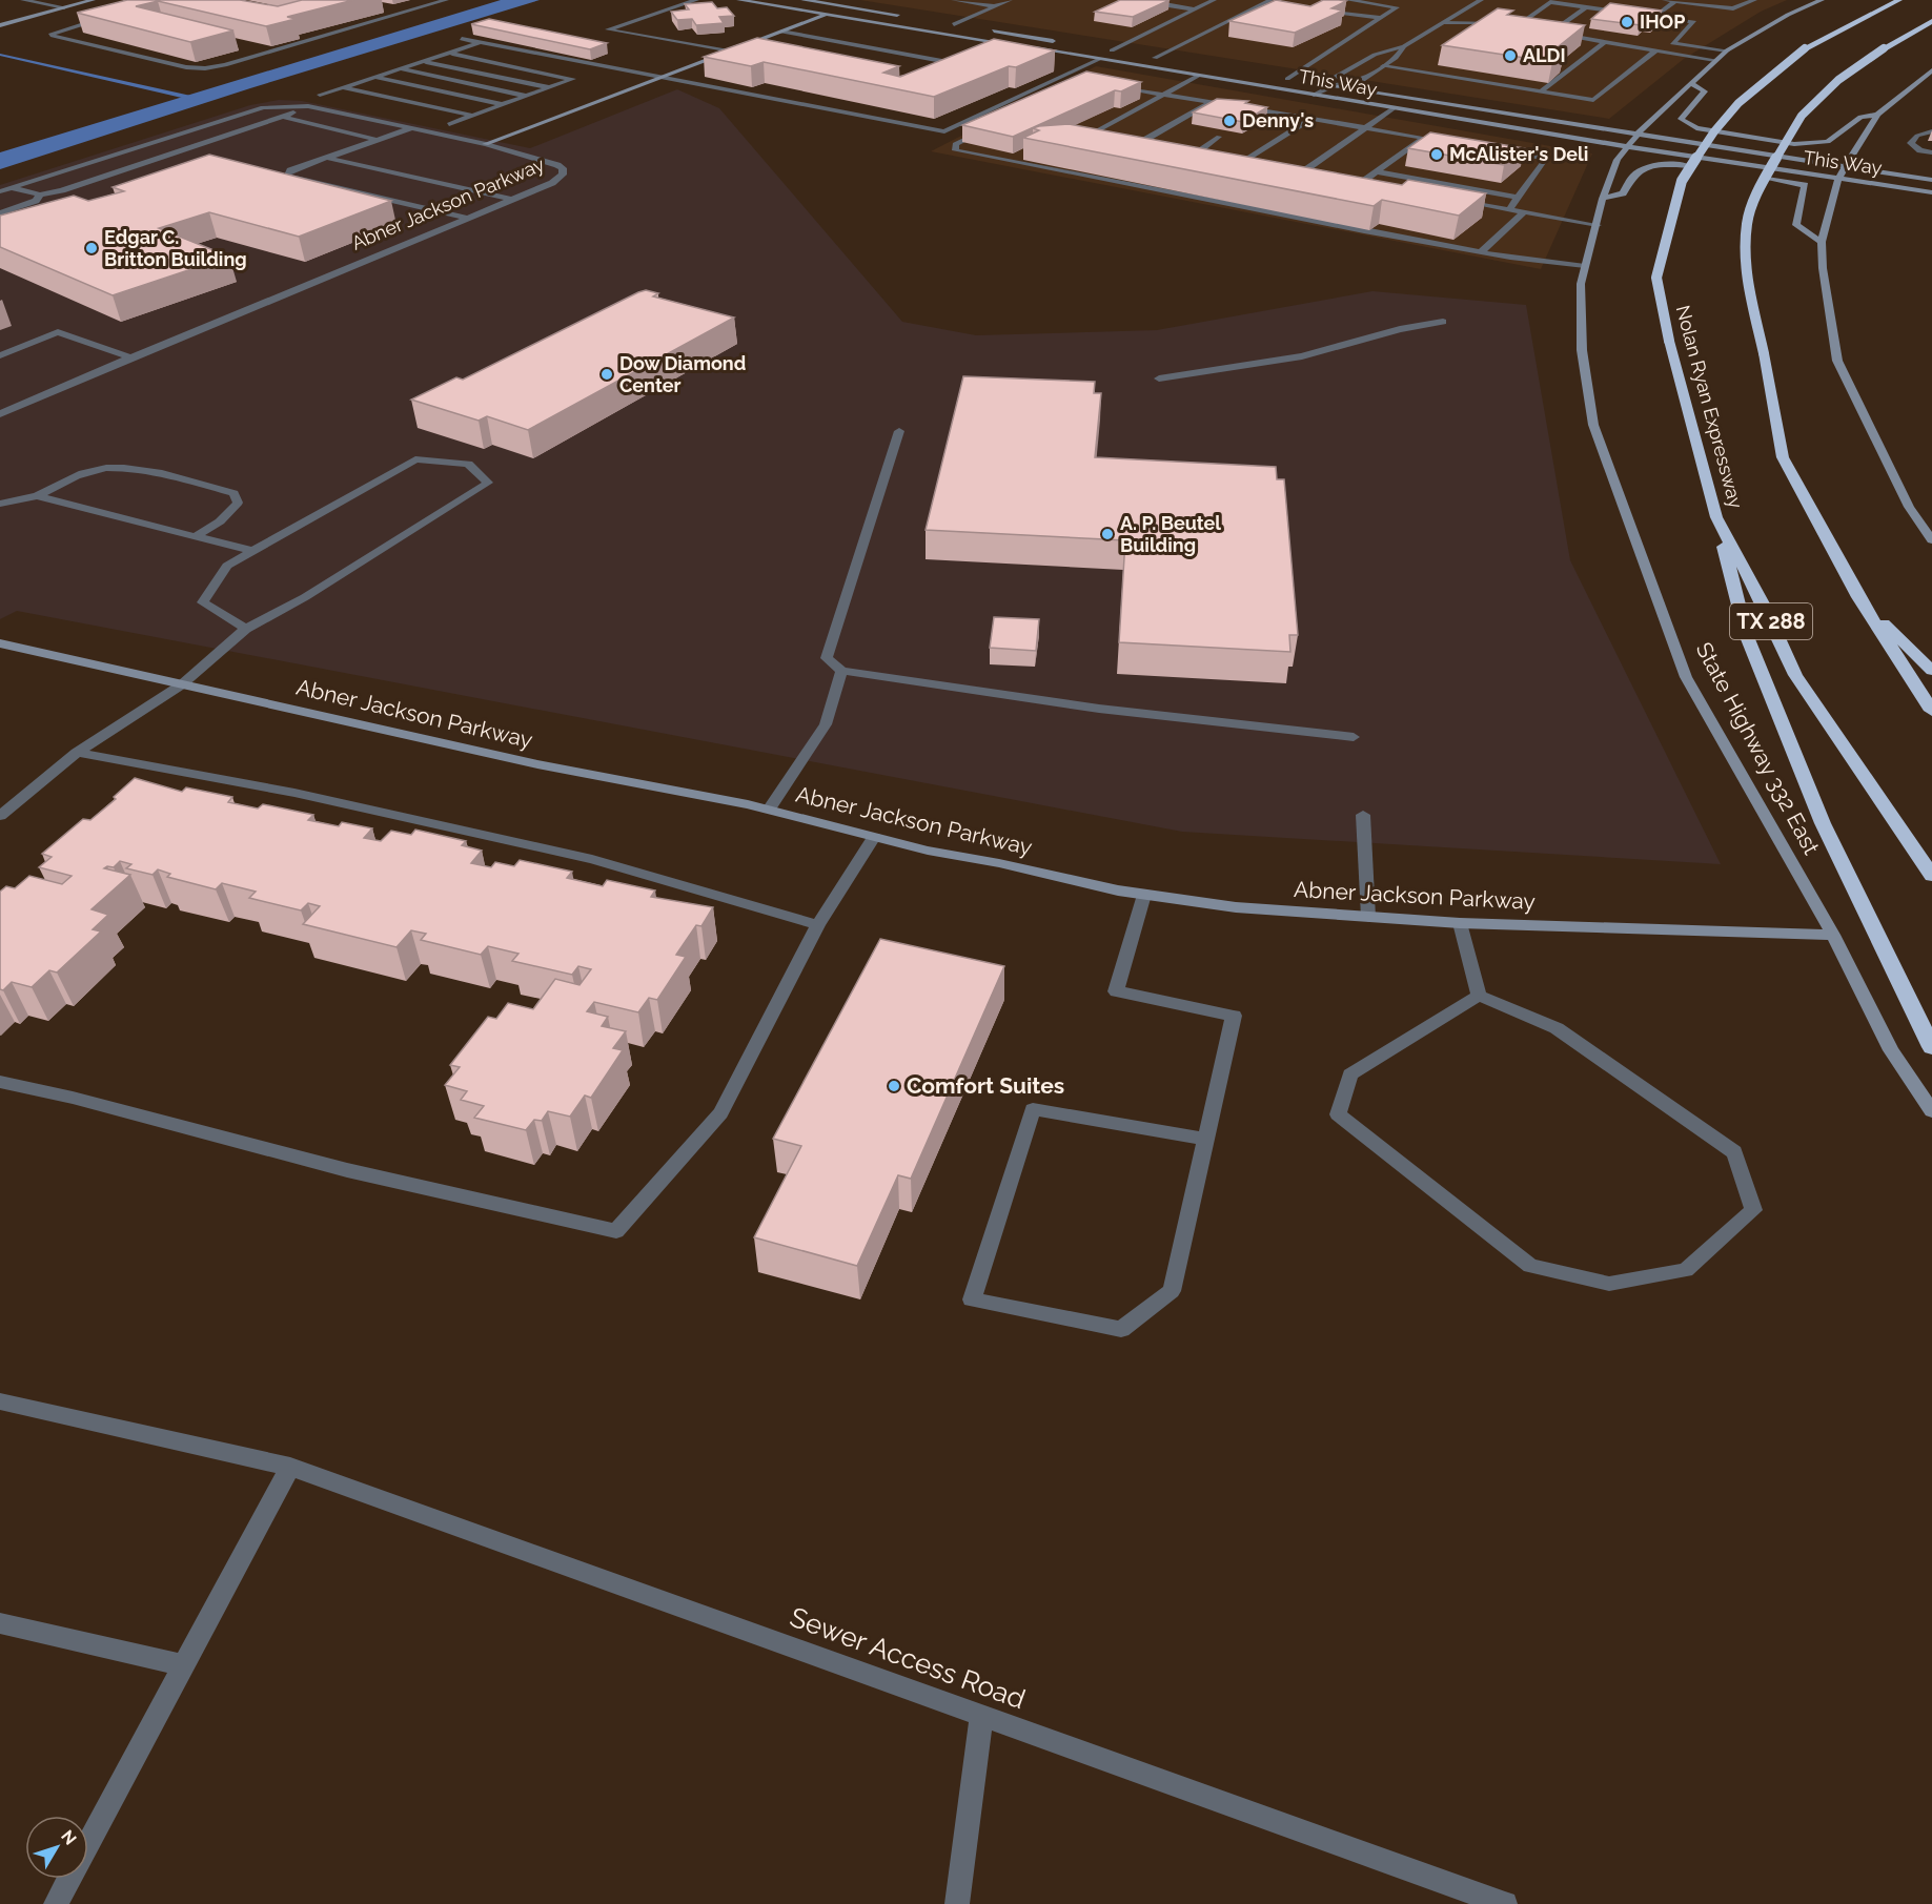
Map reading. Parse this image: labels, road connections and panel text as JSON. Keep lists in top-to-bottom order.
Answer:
{
  "streets": {
    "highway": ["Nolan Ryan Expressway", "TX 288"],
    "main road": ["This Way", "Abner Jackson Parkway", "State Highway 332 East"],
    "street": ["Sewer Access Road"]
  },
  "crossings": [
    ["This Way", "State Highway 332 East"],
    ["Abner Jackson Parkway", "State Highway 332 East"]
  ],
  "places": [
    "IHOP",
    "ALDI",
    "Denny's",
    "McAlister's Deli",
    "Edgar C. Britton Building",
    "Dow Diamond Center",
    "A. P. Beutel Building",
    "Comfort Suites"
  ],
  "north": "top right"
}
